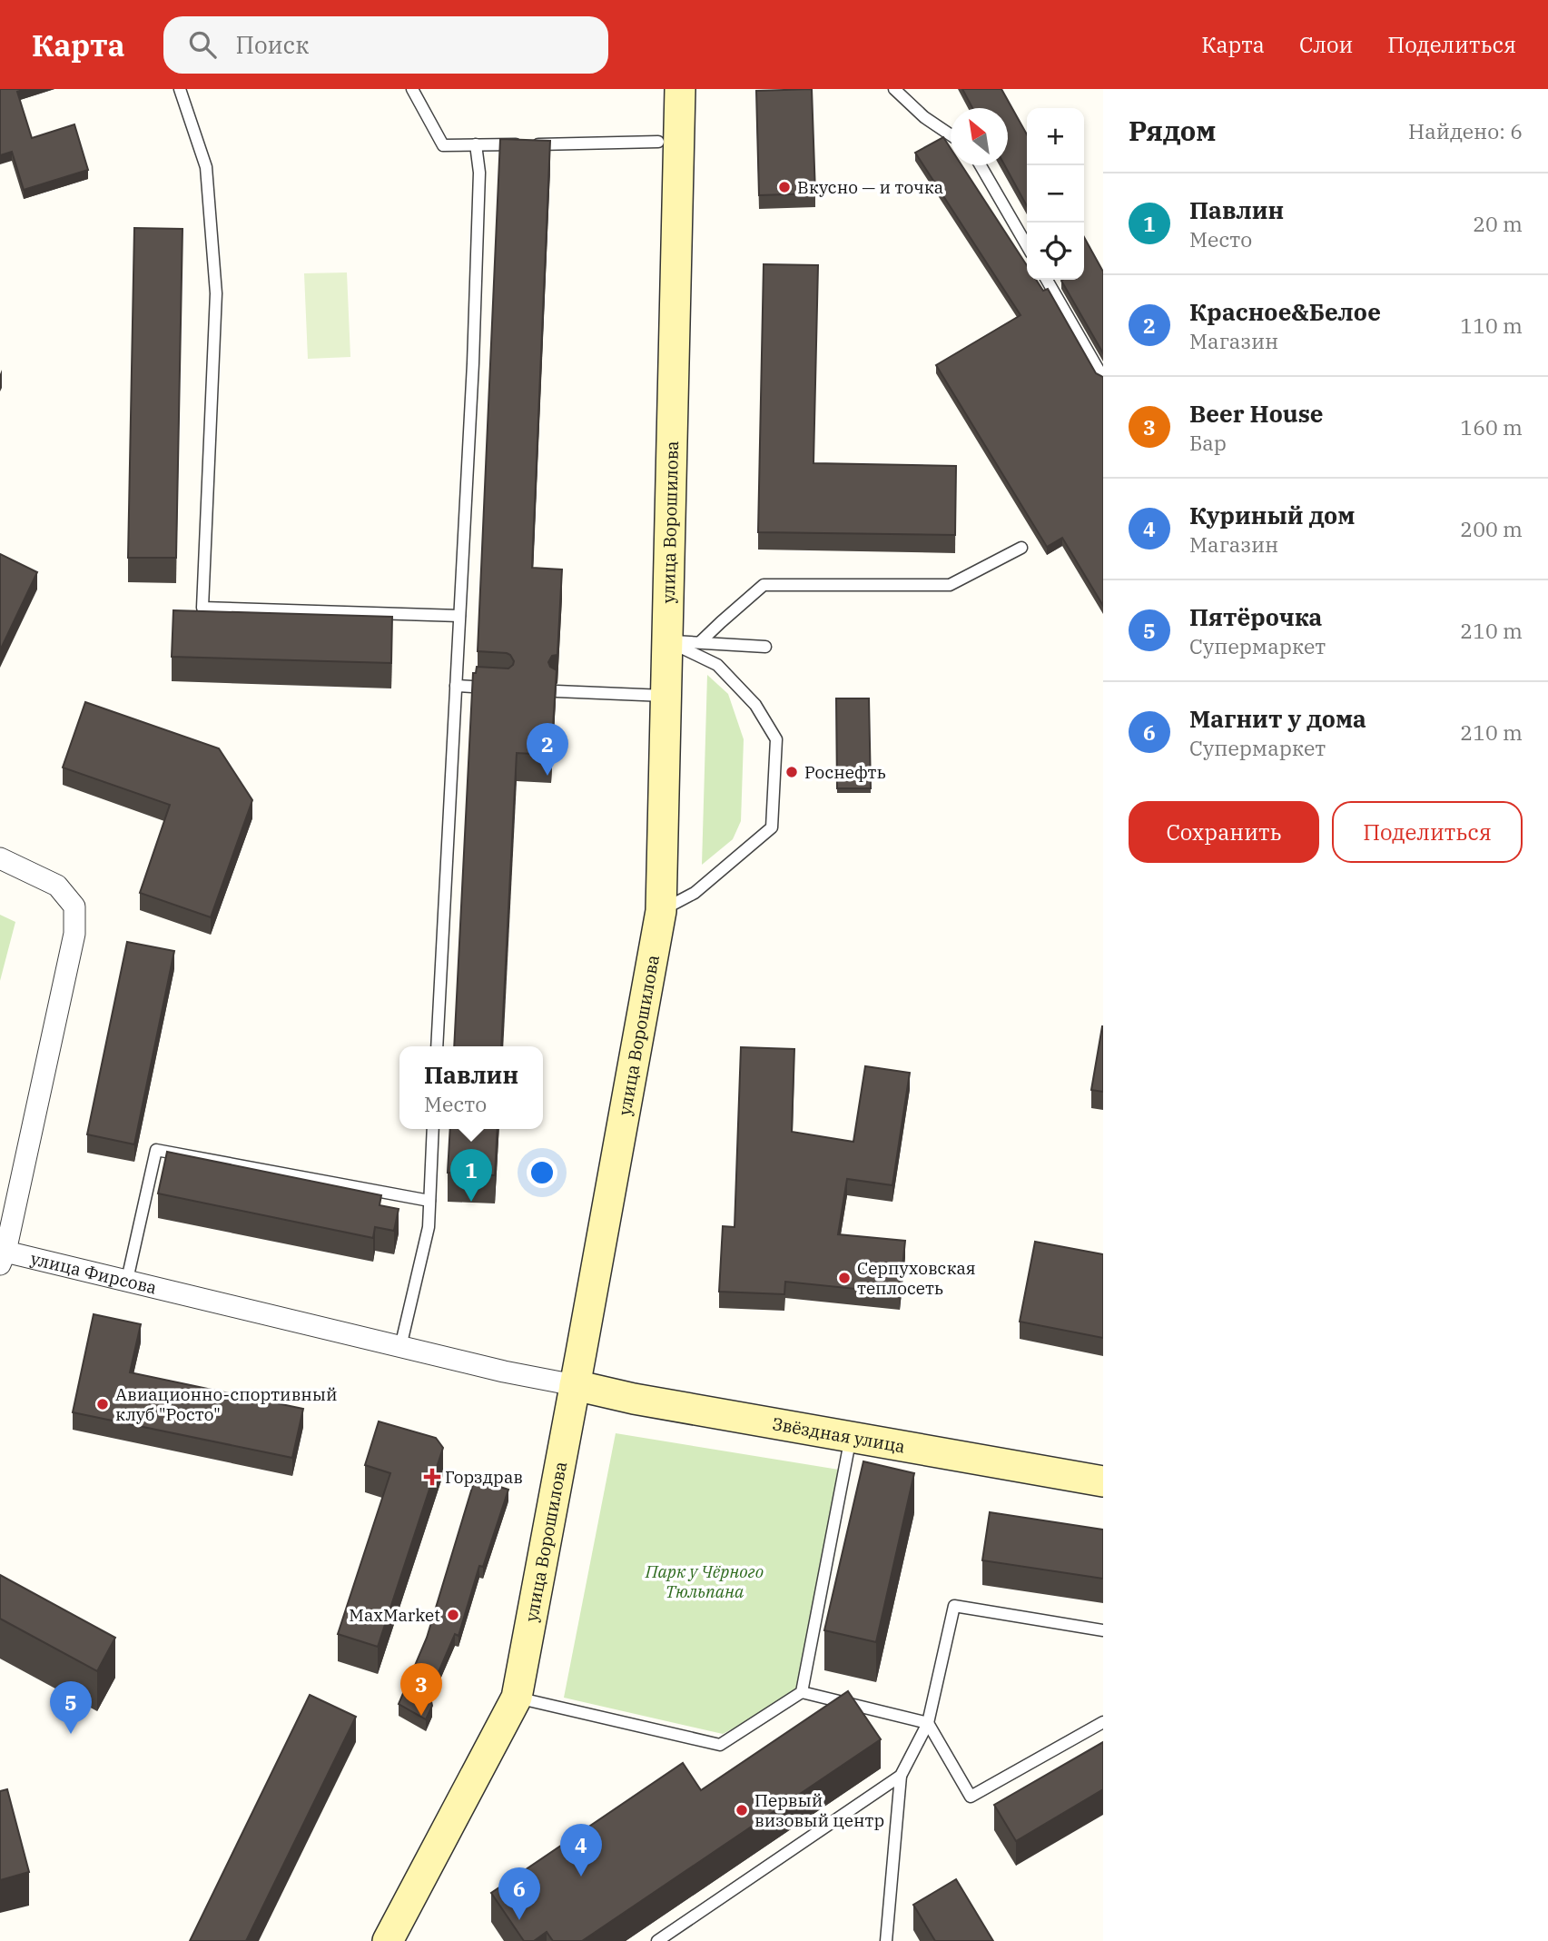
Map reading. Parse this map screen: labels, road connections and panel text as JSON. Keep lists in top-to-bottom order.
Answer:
{
  "streets": {
    "main road": ["улица Ворошилова", "Звёздная улица"],
    "street": ["улица Фирсова"]
  },
  "crossings": [
    ["улица Ворошилова", "улица Фирсова"],
    ["улица Ворошилова", "Звёздная улица"],
    ["улица Фирсова", "Звёздная улица"]
  ],
  "parks": ["Парк у Чёрного Тюльпана"],
  "places": {
    "other": [
      "Вкусно — и точка",
      "Роснефть",
      "Серпуховская теплосеть",
      "Авиационно-спортивный клуб \"Росто\"",
      "MaxMarket",
      "Первый визовый центр"
    ],
    "health": ["Горздрав"]
  },
  "north": "top left",
  "page": {
    "header": "Карта",
    "search": "Поиск",
    "nav": ["Карта", "Слои", "Поделиться"],
    "heading": ["Рядом", "Найдено: 6"],
    "map_buttons": ["+", "−"],
    "list": [
      {
        "mark": "1",
        "name": "Павлин",
        "note": "Место",
        "value": "20 m"
      },
      {
        "mark": "2",
        "name": "Красное&Белое",
        "note": "Магазин",
        "value": "110 m"
      },
      {
        "mark": "3",
        "name": "Beer House",
        "note": "Бар",
        "value": "160 m"
      },
      {
        "mark": "4",
        "name": "Куриный дом",
        "note": "Магазин",
        "value": "200 m"
      },
      {
        "mark": "5",
        "name": "Пятёрочка",
        "note": "Супермаркет",
        "value": "210 m"
      },
      {
        "mark": "6",
        "name": "Магнит у дома",
        "note": "Супермаркет",
        "value": "210 m"
      }
    ],
    "pins": [
      "2",
      "1",
      "3",
      "5",
      "4",
      "6"
    ],
    "buttons": ["Сохранить", "Поделиться"],
    "popup": ["Павлин", "Место"]
  }
}
